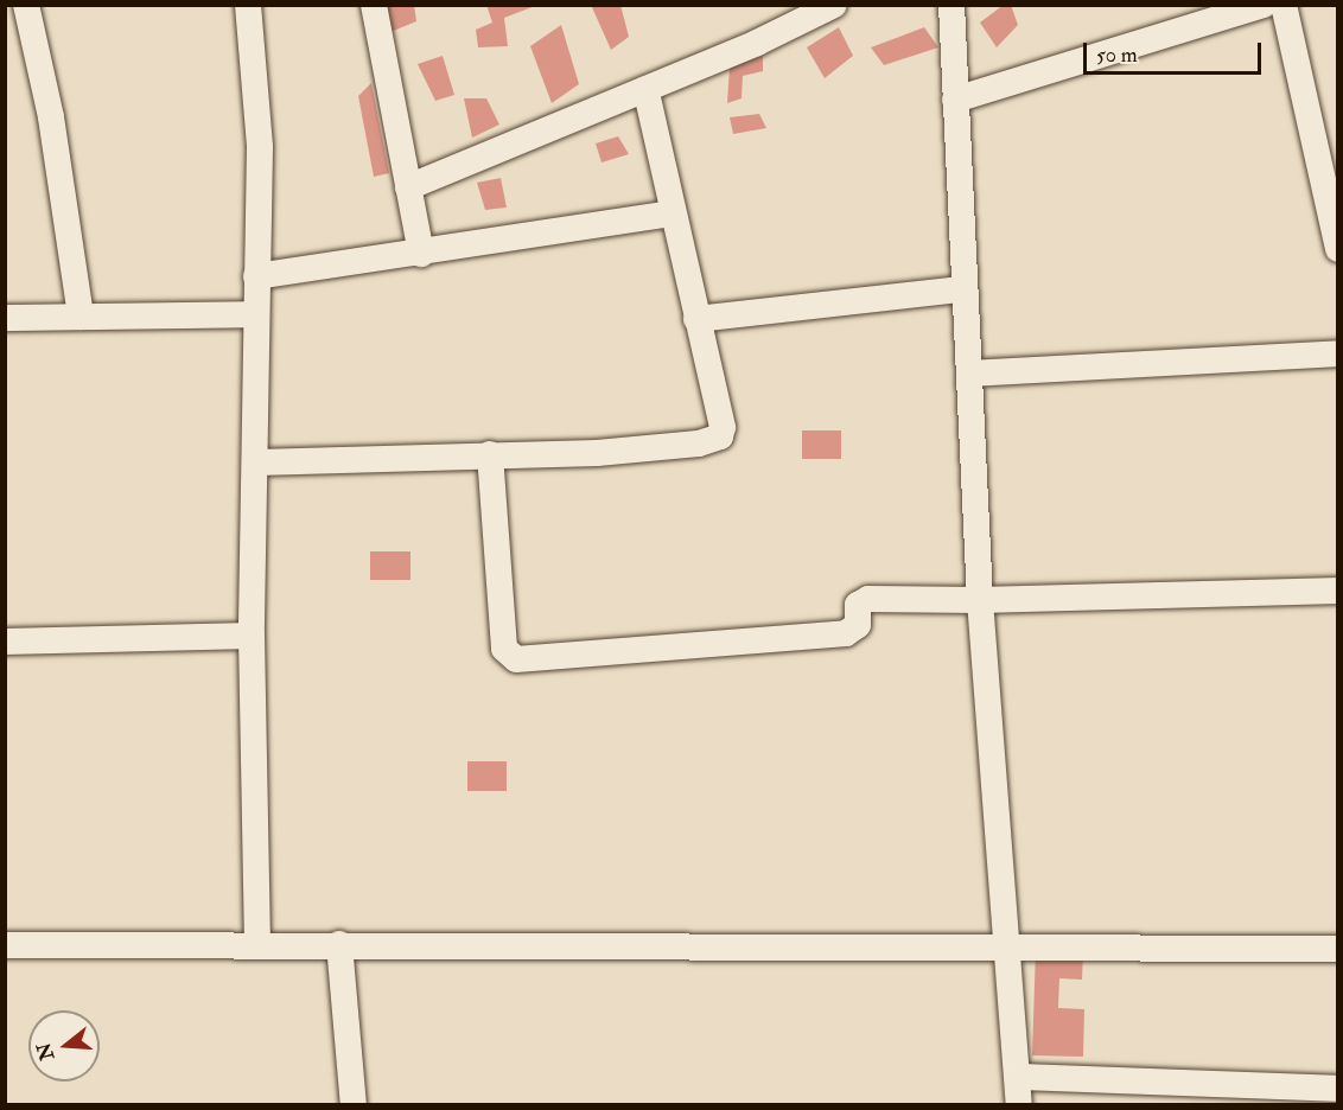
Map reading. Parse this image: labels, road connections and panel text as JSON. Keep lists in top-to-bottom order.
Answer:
{
  "scale_bar": "50 m",
  "north": "left"
}
